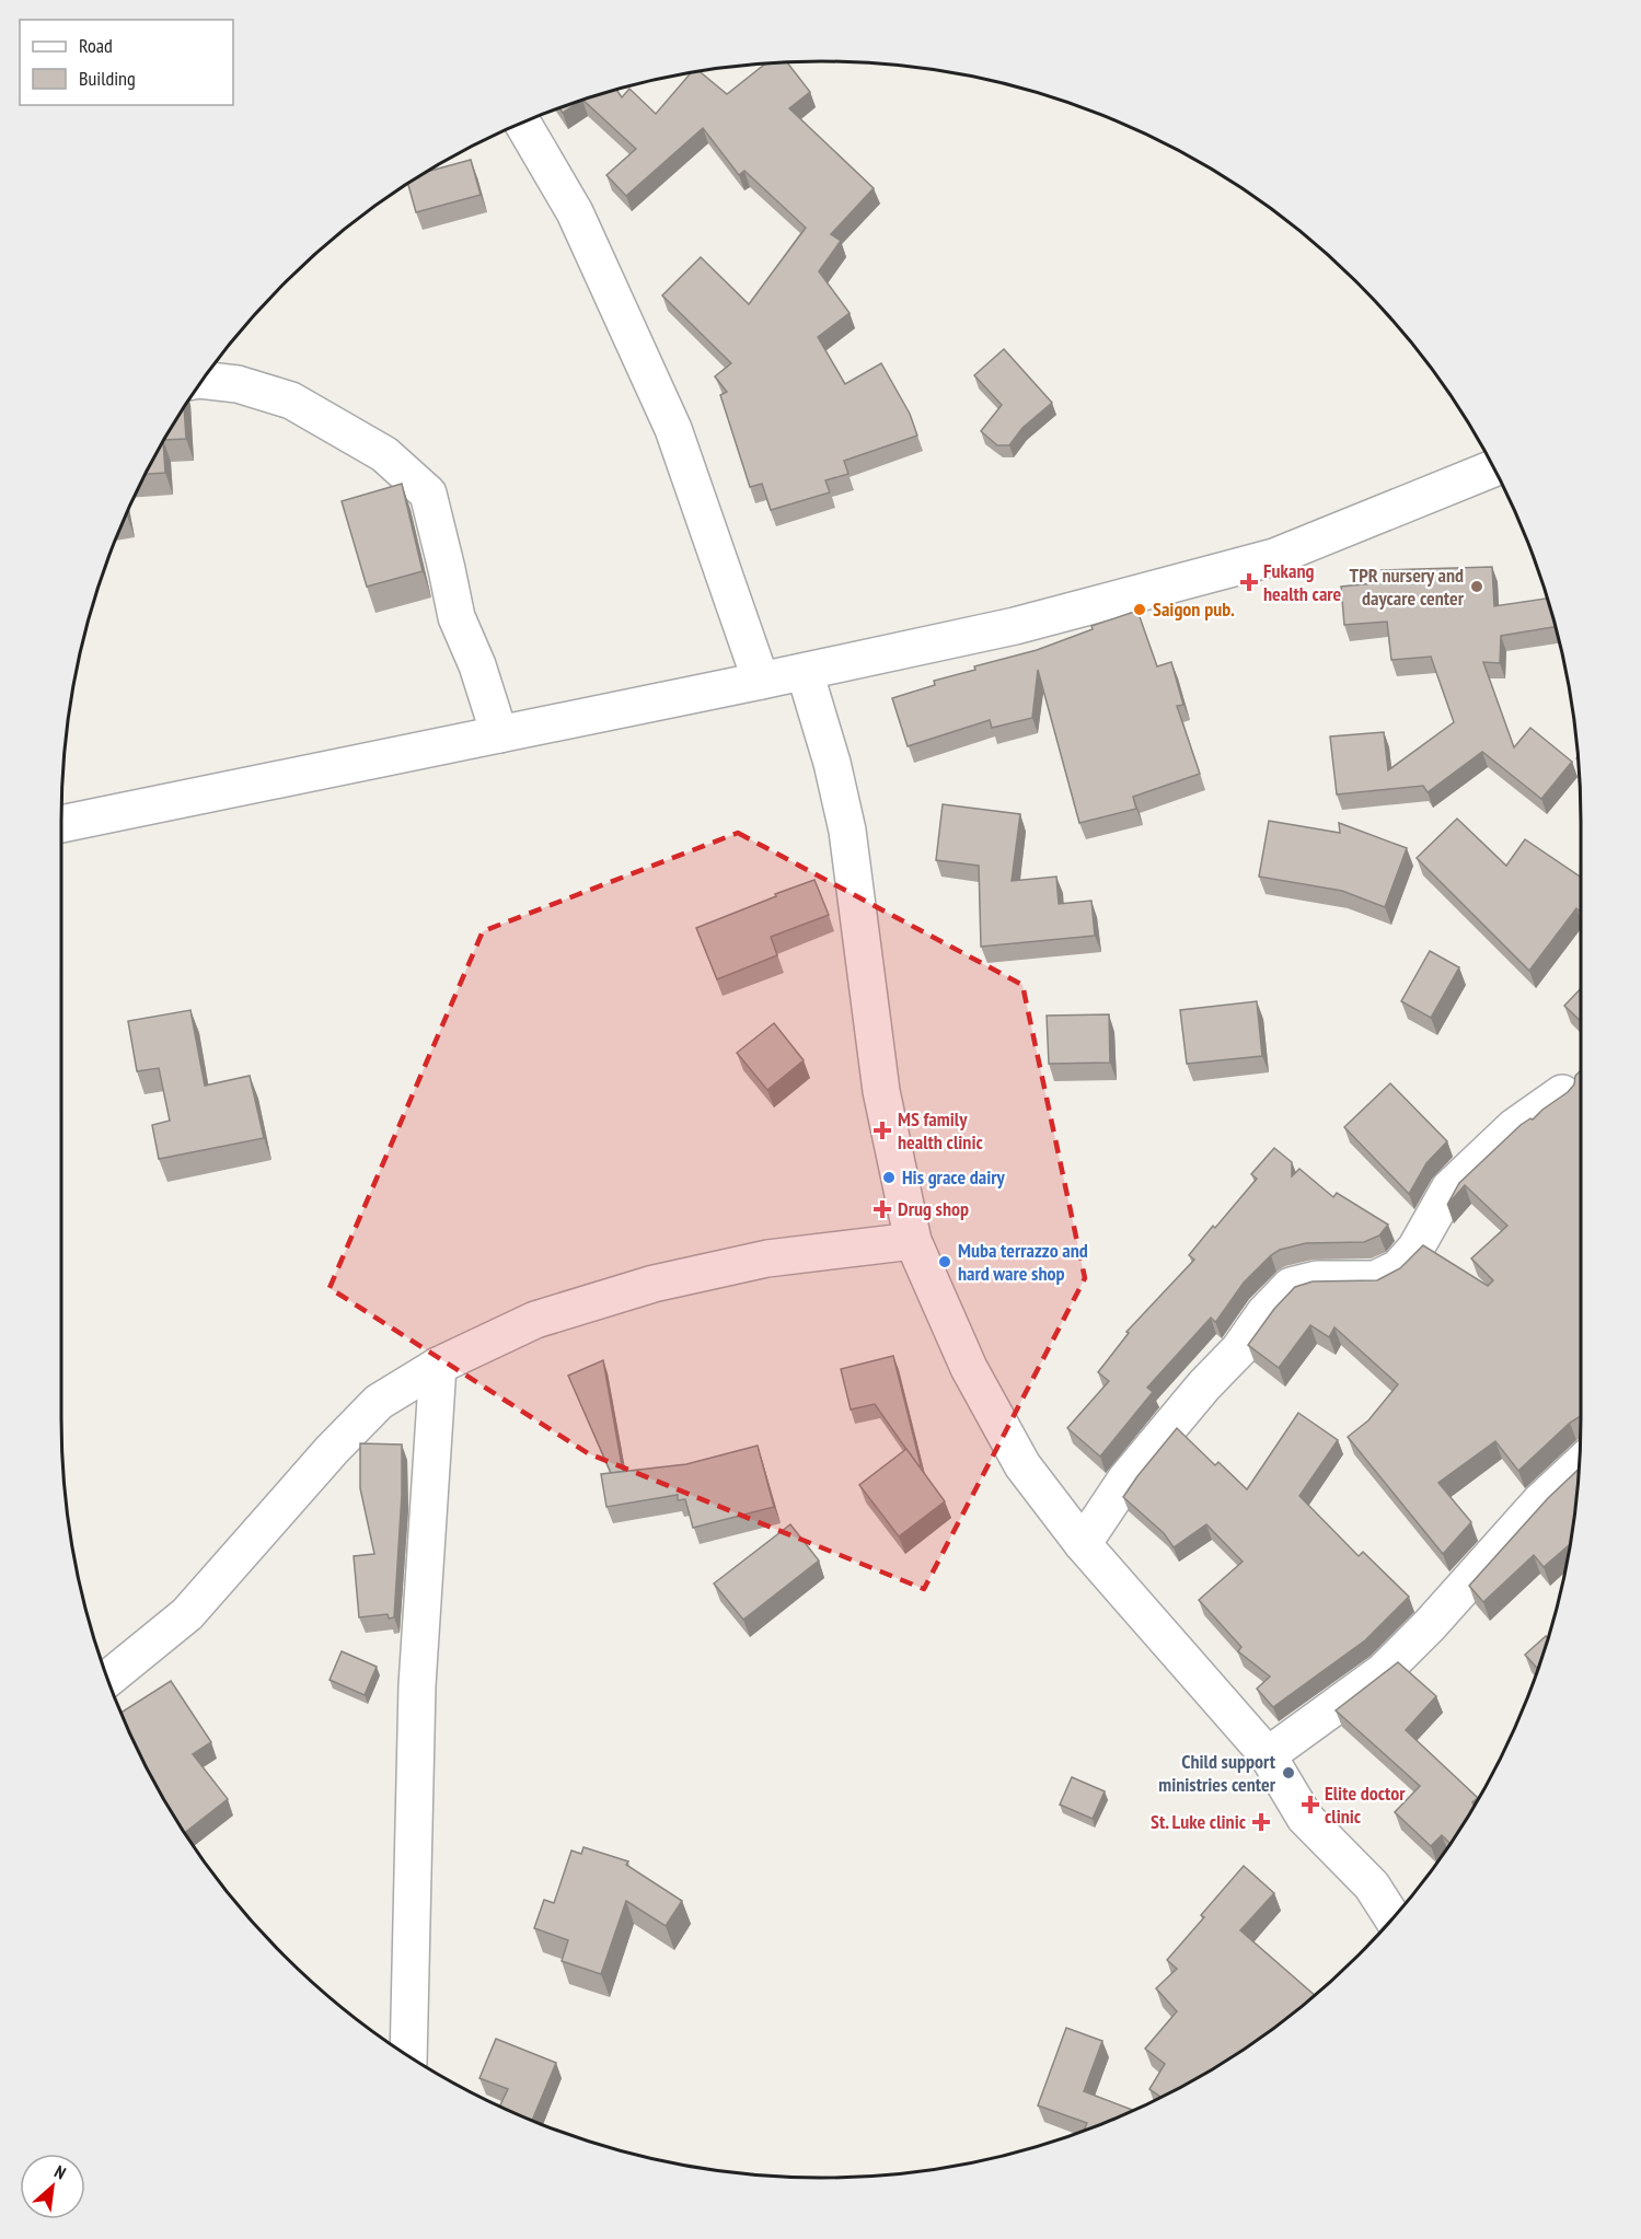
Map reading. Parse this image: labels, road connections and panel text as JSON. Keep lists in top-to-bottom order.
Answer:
{
  "places": {
    "health": [
      "Fukang health care",
      "MS family health clinic",
      "Drug shop",
      "Elite doctor clinic",
      "St. Luke clinic"
    ],
    "other": [
      "TPR nursery and daycare center",
      "Saigon pub.",
      "His grace dairy",
      "Muba terrazzo and hard ware shop",
      "Child support ministries center"
    ]
  },
  "legend": ["Road", "Building"],
  "north": "top right"
}
